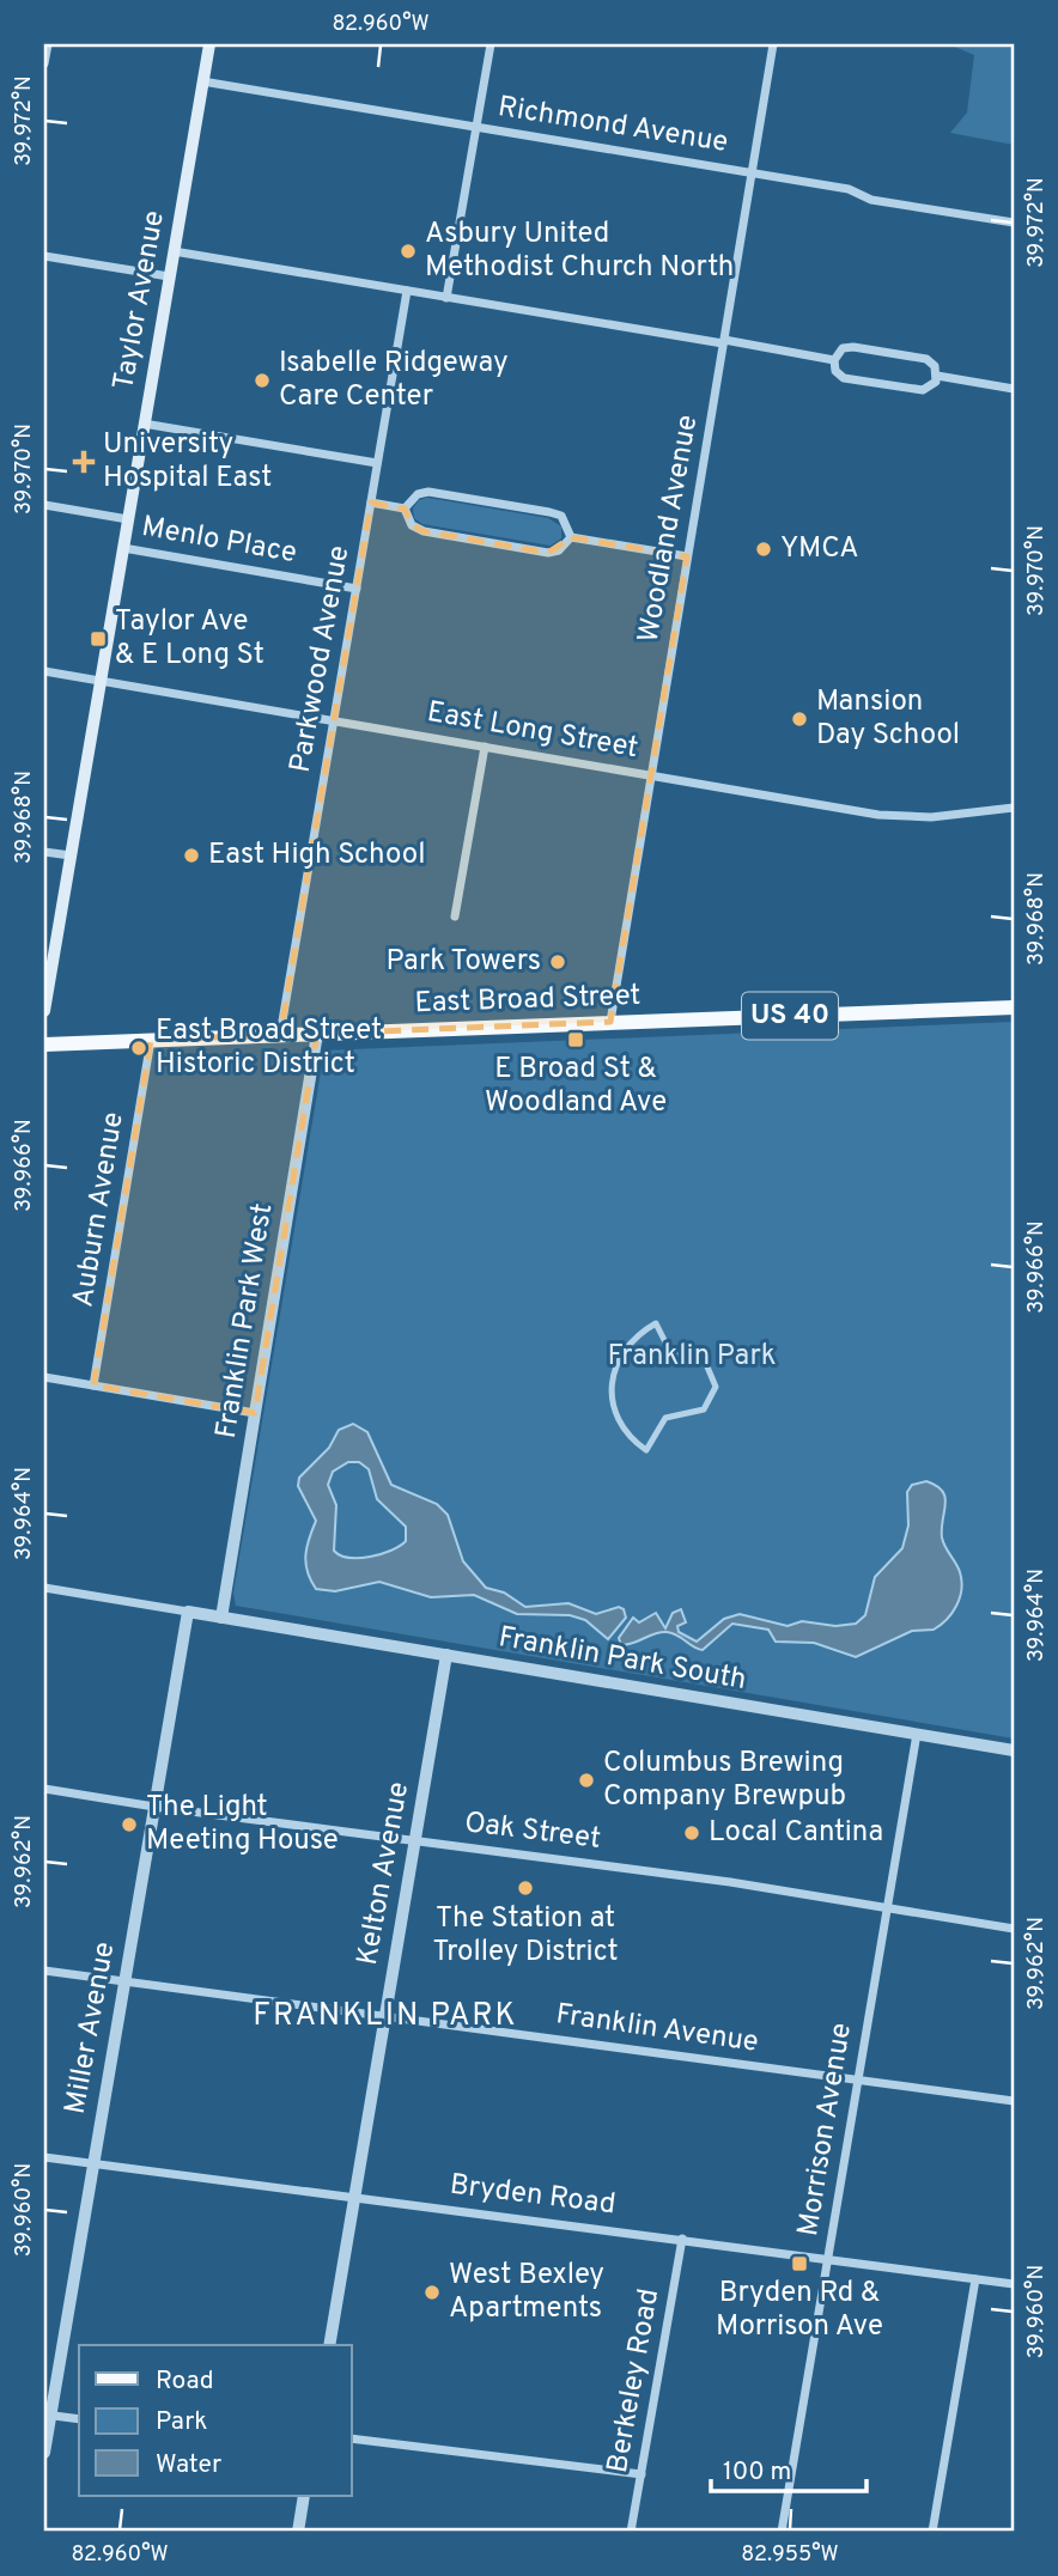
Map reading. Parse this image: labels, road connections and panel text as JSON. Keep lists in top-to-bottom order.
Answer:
{
  "streets": {
    "main road": ["Taylor Avenue", "East Broad Street", "US 40"],
    "street": [
      "Richmond Avenue",
      "Woodland Avenue",
      "Menlo Place",
      "Parkwood Avenue",
      "East Long Street",
      "Auburn Avenue",
      "Franklin Park West",
      "Franklin Park South",
      "Oak Street",
      "Kelton Avenue",
      "Miller Avenue",
      "Franklin Avenue",
      "Morrison Avenue",
      "Bryden Road",
      "Berkeley Road"
    ]
  },
  "crossings": [
    ["Richmond Avenue", "Taylor Avenue"],
    ["Richmond Avenue", "Woodland Avenue"],
    ["Taylor Avenue", "Menlo Place"],
    ["Taylor Avenue", "East Long Street"],
    ["Woodland Avenue", "East Long Street"],
    ["Woodland Avenue", "East Broad Street"],
    ["Menlo Place", "Parkwood Avenue"],
    ["Parkwood Avenue", "East Long Street"],
    ["Parkwood Avenue", "East Broad Street"],
    ["East Broad Street", "Auburn Avenue"],
    ["East Broad Street", "Franklin Park West"],
    ["Franklin Park West", "Franklin Park South"],
    ["Franklin Park South", "Kelton Avenue"],
    ["Franklin Park South", "Miller Avenue"],
    ["Franklin Park South", "Morrison Avenue"],
    ["Oak Street", "Kelton Avenue"],
    ["Oak Street", "Miller Avenue"],
    ["Oak Street", "Morrison Avenue"],
    ["Kelton Avenue", "Franklin Avenue"],
    ["Kelton Avenue", "Bryden Road"],
    ["Miller Avenue", "Franklin Avenue"],
    ["Miller Avenue", "Bryden Road"],
    ["Franklin Avenue", "Morrison Avenue"],
    ["Morrison Avenue", "Bryden Road"],
    ["Bryden Road", "Berkeley Road"]
  ],
  "districts": ["FRANKLIN PARK"],
  "parks": ["Franklin Park"],
  "places": {
    "other": [
      "Asbury United Methodist Church North",
      "Isabelle Ridgeway Care Center",
      "YMCA",
      "Mansion Day School",
      "East High School",
      "Park Towers",
      "East Broad Street Historic District",
      "Columbus Brewing Company Brewpub",
      "The Light Meeting House",
      "Local Cantina",
      "The Station at Trolley District",
      "West Bexley Apartments"
    ],
    "health": ["University Hospital East"],
    "transit": ["Taylor Ave & E Long St", "E Broad St & Woodland Ave", "Bryden Rd & Morrison Ave"]
  },
  "legend": ["Road", "Park", "Water"],
  "scale_bar": "100 m",
  "coordinates": [
    "82.960°W",
    "39.972°N",
    "39.970°N",
    "39.968°N",
    "39.966°N",
    "39.964°N",
    "39.962°N",
    "39.960°N",
    "82.955°W"
  ]
}
